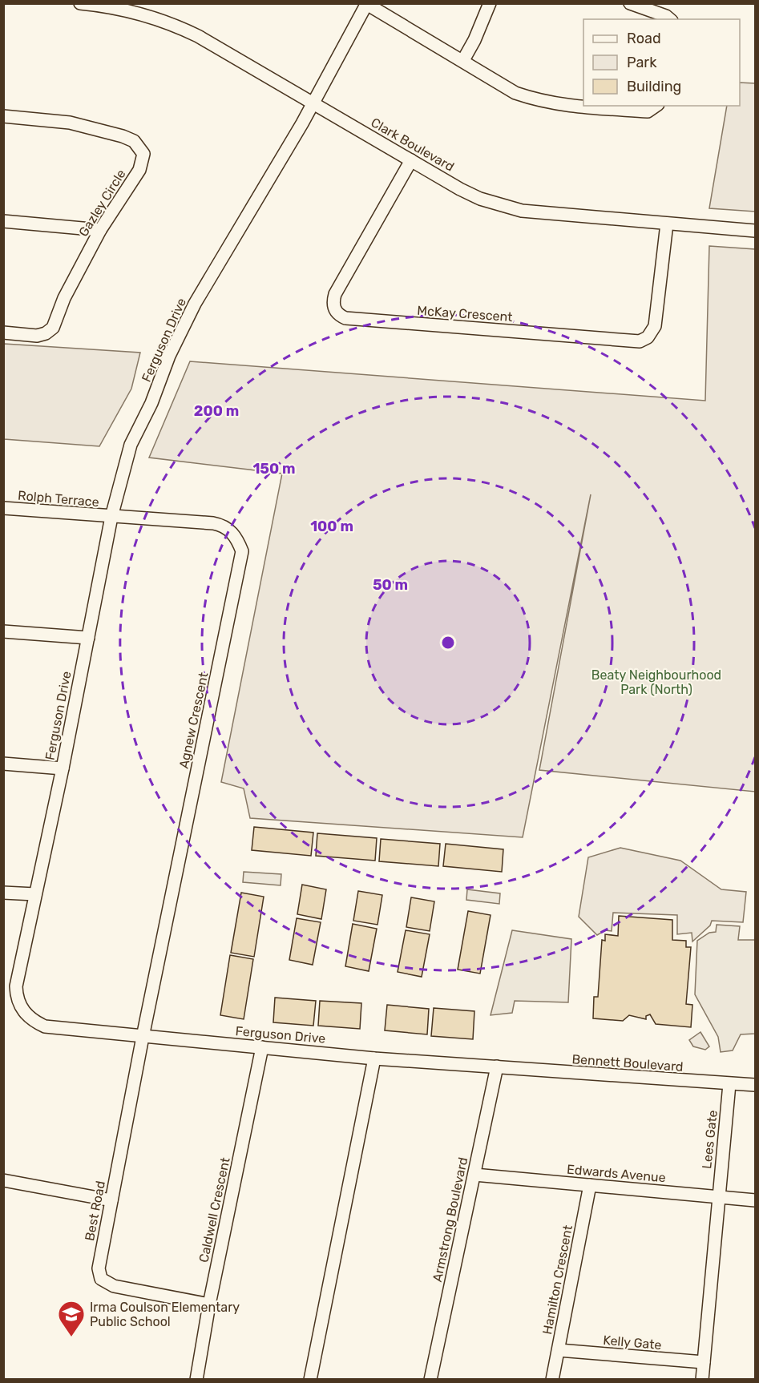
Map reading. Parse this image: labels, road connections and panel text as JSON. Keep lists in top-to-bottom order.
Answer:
{
  "streets": {
    "street": [
      "Clark Boulevard",
      "Gazley Circle",
      "McKay Crescent",
      "Ferguson Drive",
      "Rolph Terrace",
      "Agnew Crescent",
      "Bennett Boulevard",
      "Lees Gate",
      "Edwards Avenue",
      "Caldwell Crescent",
      "Best Road",
      "Armstrong Boulevard",
      "Hamilton Crescent",
      "Kelly Gate"
    ]
  },
  "crossings": [
    ["Clark Boulevard", "McKay Crescent"],
    ["Clark Boulevard", "Ferguson Drive"],
    ["Ferguson Drive", "Rolph Terrace"],
    ["Ferguson Drive", "Agnew Crescent"],
    ["Ferguson Drive", "Bennett Boulevard"],
    ["Ferguson Drive", "Caldwell Crescent"],
    ["Ferguson Drive", "Best Road"],
    ["Ferguson Drive", "Armstrong Boulevard"],
    ["Rolph Terrace", "Agnew Crescent"],
    ["Agnew Crescent", "Best Road"],
    ["Bennett Boulevard", "Lees Gate"],
    ["Bennett Boulevard", "Armstrong Boulevard"],
    ["Lees Gate", "Edwards Avenue"],
    ["Edwards Avenue", "Armstrong Boulevard"],
    ["Edwards Avenue", "Hamilton Crescent"],
    ["Caldwell Crescent", "Best Road"],
    ["Hamilton Crescent", "Kelly Gate"]
  ],
  "parks": ["Beaty Neighbourhood Park (North)"],
  "places": {
    "school or university": ["Irma Coulson Elementary Public School"]
  },
  "legend": ["Road", "Park", "Building"],
  "rings": [
    "200 m",
    "150 m",
    "100 m",
    "50 m"
  ]
}
